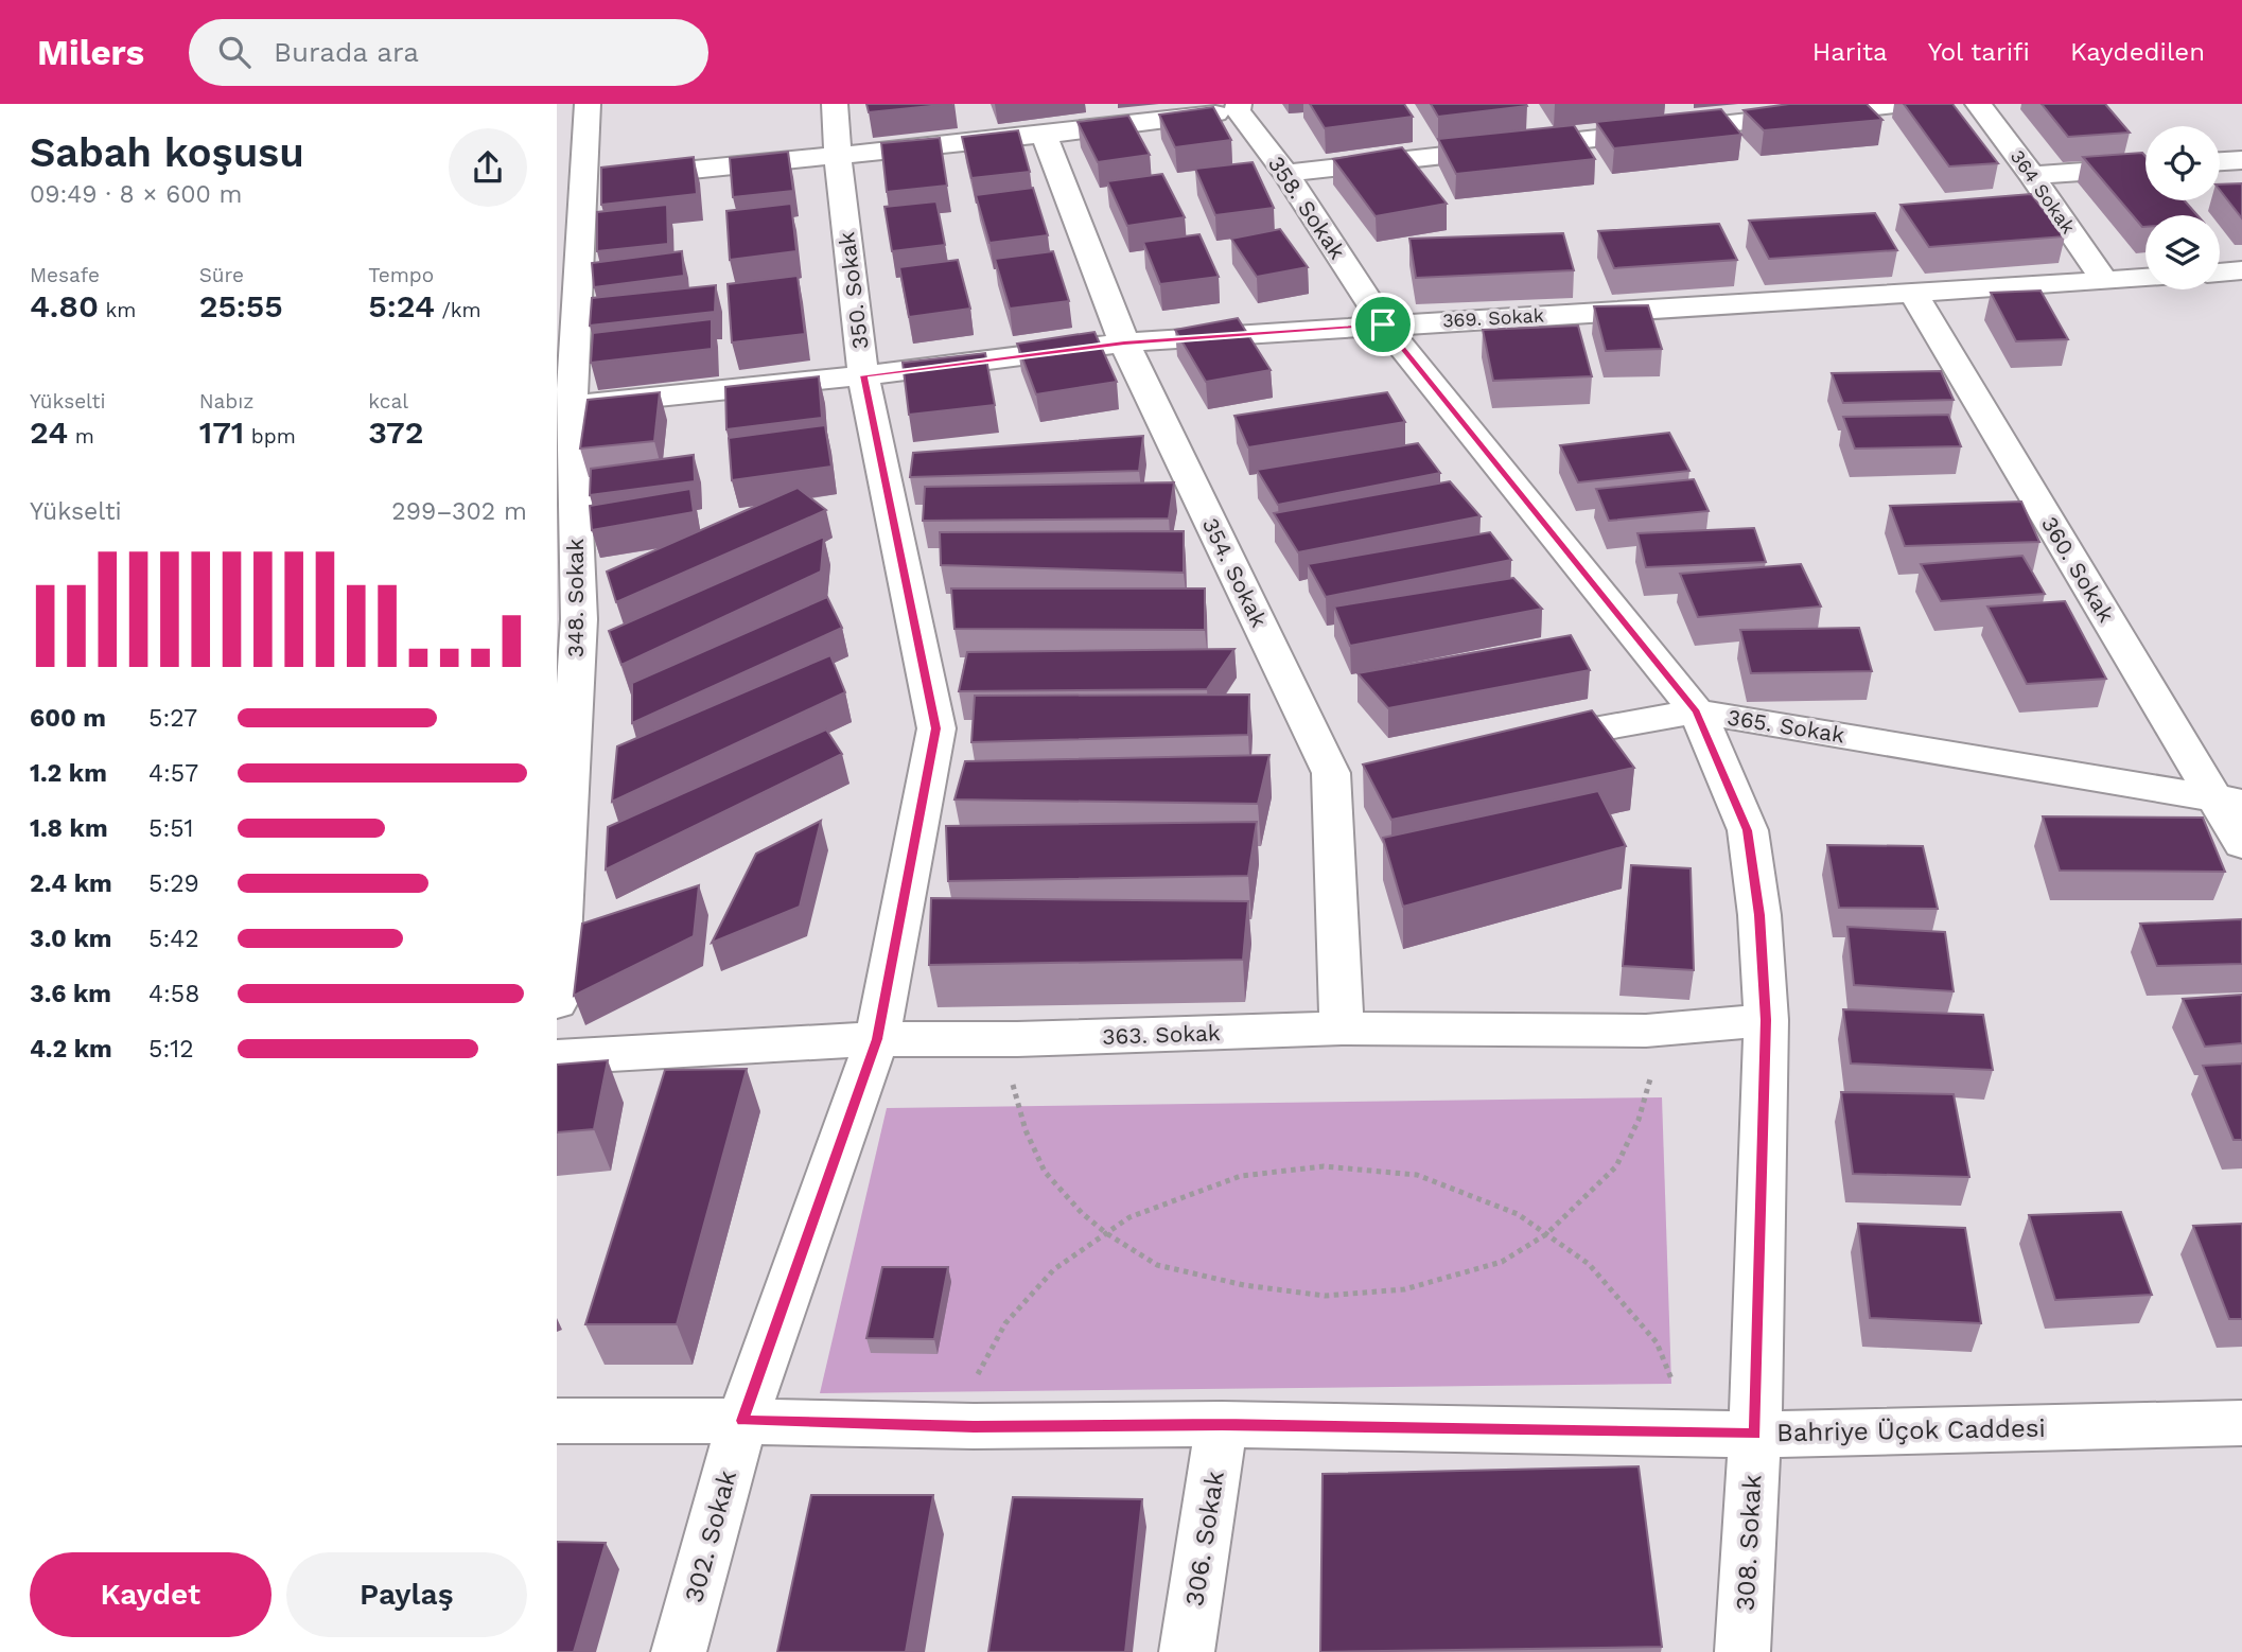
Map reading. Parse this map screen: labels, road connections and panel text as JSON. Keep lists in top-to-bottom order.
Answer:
{
  "streets": {
    "street": [
      "364 Sokak",
      "358. Sokak",
      "350. Sokak",
      "369. Sokak",
      "360. Sokak",
      "354. Sokak",
      "348. Sokak",
      "365. Sokak",
      "363. Sokak",
      "Bahriye Üçok Caddesi",
      "302. Sokak",
      "306. Sokak",
      "308. Sokak"
    ]
  },
  "crossings": [
    ["364 Sokak", "369. Sokak"],
    ["358. Sokak", "369. Sokak"],
    ["358. Sokak", "365. Sokak"],
    ["358. Sokak", "363. Sokak"],
    ["358. Sokak", "Bahriye Üçok Caddesi"],
    ["358. Sokak", "308. Sokak"],
    ["350. Sokak", "369. Sokak"],
    ["350. Sokak", "363. Sokak"],
    ["350. Sokak", "Bahriye Üçok Caddesi"],
    ["350. Sokak", "302. Sokak"],
    ["369. Sokak", "360. Sokak"],
    ["369. Sokak", "354. Sokak"],
    ["369. Sokak", "348. Sokak"],
    ["360. Sokak", "365. Sokak"],
    ["354. Sokak", "363. Sokak"],
    ["Bahriye Üçok Caddesi", "302. Sokak"],
    ["Bahriye Üçok Caddesi", "306. Sokak"],
    ["Bahriye Üçok Caddesi", "308. Sokak"]
  ],
  "page": {
    "header": "Milers",
    "search": "Burada ara",
    "nav": ["Harita", "Yol tarifi", "Kaydedilen"],
    "heading": ["Sabah koşusu", "09:49 · 8 × 600 m"],
    "stats": [
      ["Mesafe", "4.80 km"],
      ["Süre", "25:55"],
      ["Tempo", "5:24 /km"],
      ["Yükselti", "24 m"],
      ["Nabız", "171 bpm"],
      ["kcal", "372"]
    ],
    "chart": ["Yükselti", "299–302 m"],
    "list": [
      {
        "name": "600 m",
        "note": "5:27"
      },
      {
        "name": "1.2 km",
        "note": "4:57"
      },
      {
        "name": "1.8 km",
        "note": "5:51"
      },
      {
        "name": "2.4 km",
        "note": "5:29"
      },
      {
        "name": "3.0 km",
        "note": "5:42"
      },
      {
        "name": "3.6 km",
        "note": "4:58"
      },
      {
        "name": "4.2 km",
        "note": "5:12"
      }
    ],
    "buttons": ["Kaydet", "Paylaş"]
  }
}
